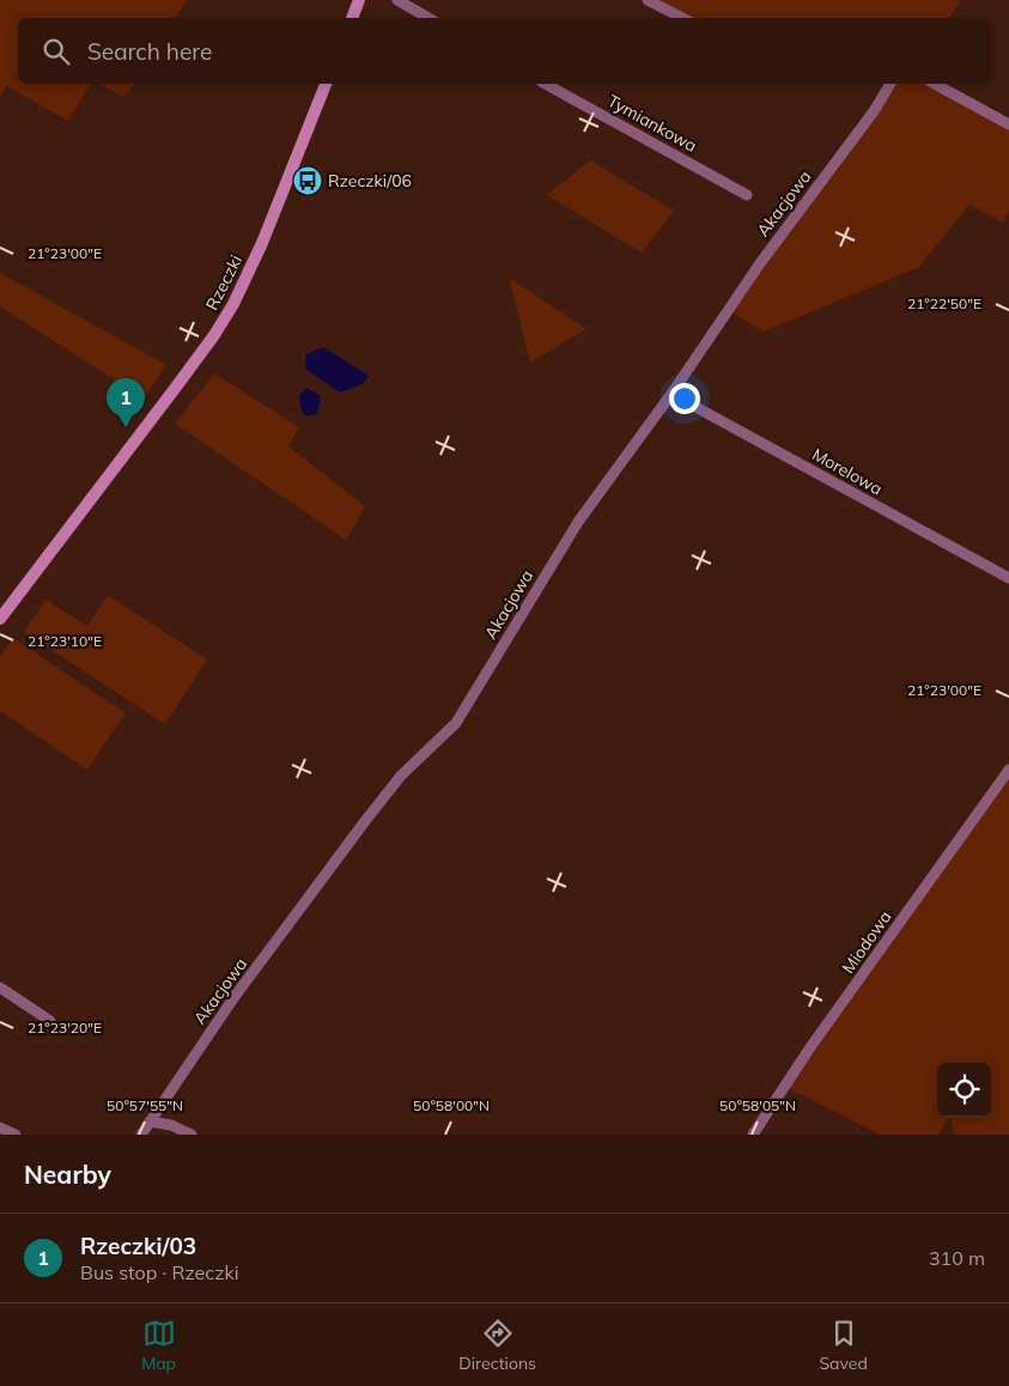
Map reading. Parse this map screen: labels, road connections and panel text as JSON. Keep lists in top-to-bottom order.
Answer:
{
  "streets": {
    "main road": ["Rzeczki"],
    "street": [
      "Tymiankowa",
      "Akacjowa",
      "Morelowa",
      "Miodowa"
    ]
  },
  "crossings": [
    ["Akacjowa", "Morelowa"]
  ],
  "places": {
    "bus stop": ["Rzeczki/06"]
  },
  "page": {
    "search": "Search here",
    "pins": "1",
    "heading": "Nearby",
    "list": [
      {
        "mark": "1",
        "name": "Rzeczki/03",
        "note": "Bus stop · Rzeczki",
        "value": "310 m"
      }
    ],
    "nav": ["Map", "Directions", "Saved"]
  },
  "coordinates": [
    "21°23'00\"E",
    "21°22'50\"E",
    "21°23'10\"E",
    "21°23'20\"E",
    "50°57'55\"N",
    "50°58'00\"N",
    "50°58'05\"N"
  ]
}
